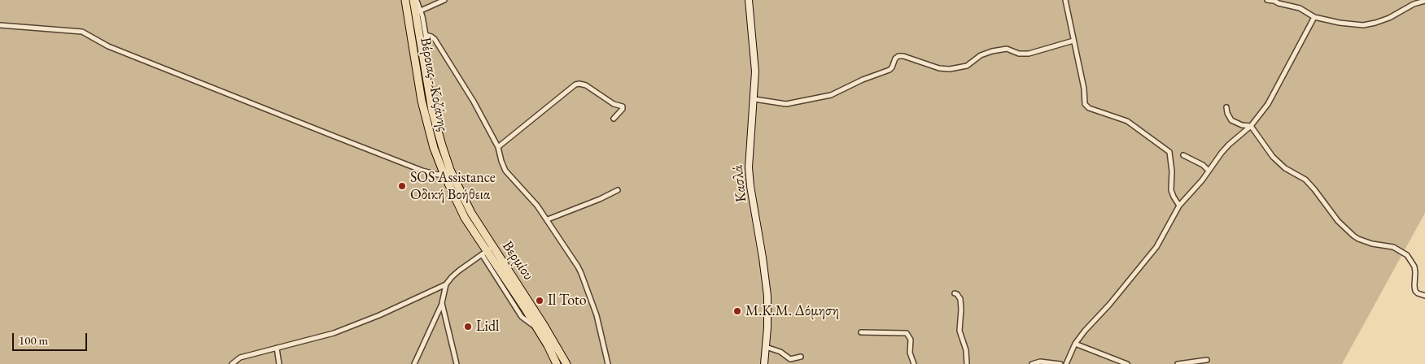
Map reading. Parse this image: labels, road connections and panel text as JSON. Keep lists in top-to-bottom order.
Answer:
{
  "streets": {
    "main road": ["Βέροιας - Κοζάνης", "Βερμίου"],
    "street": ["Κασλά"]
  },
  "crossings": [
    ["Βέροιας - Κοζάνης", "Βερμίου"]
  ],
  "places": [
    "SOS Assistance Οδική Βοήθεια",
    "Il Toto",
    "Μ.Κ.Μ. Δόμηση",
    "Lidl"
  ],
  "scale_bar": "100 m"
}
